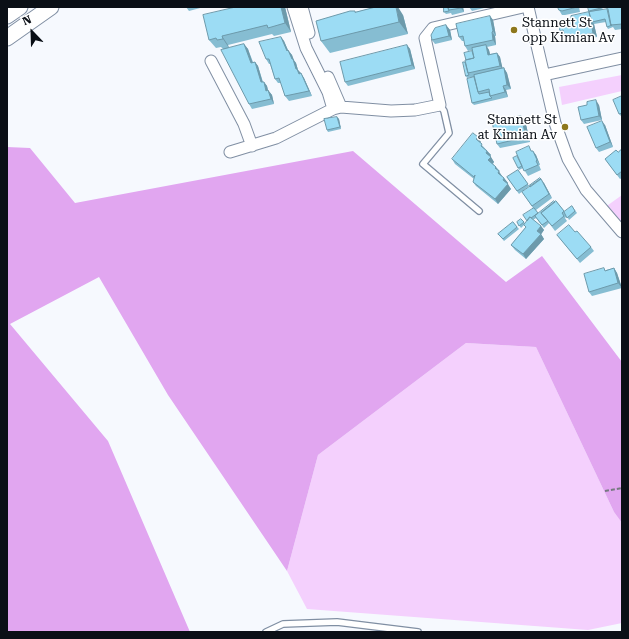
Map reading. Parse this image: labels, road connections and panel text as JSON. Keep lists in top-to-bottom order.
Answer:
{
  "places": ["Stannett St opp Kimian Av", "Stannett St at Kimian Av"],
  "north": "top left"
}
